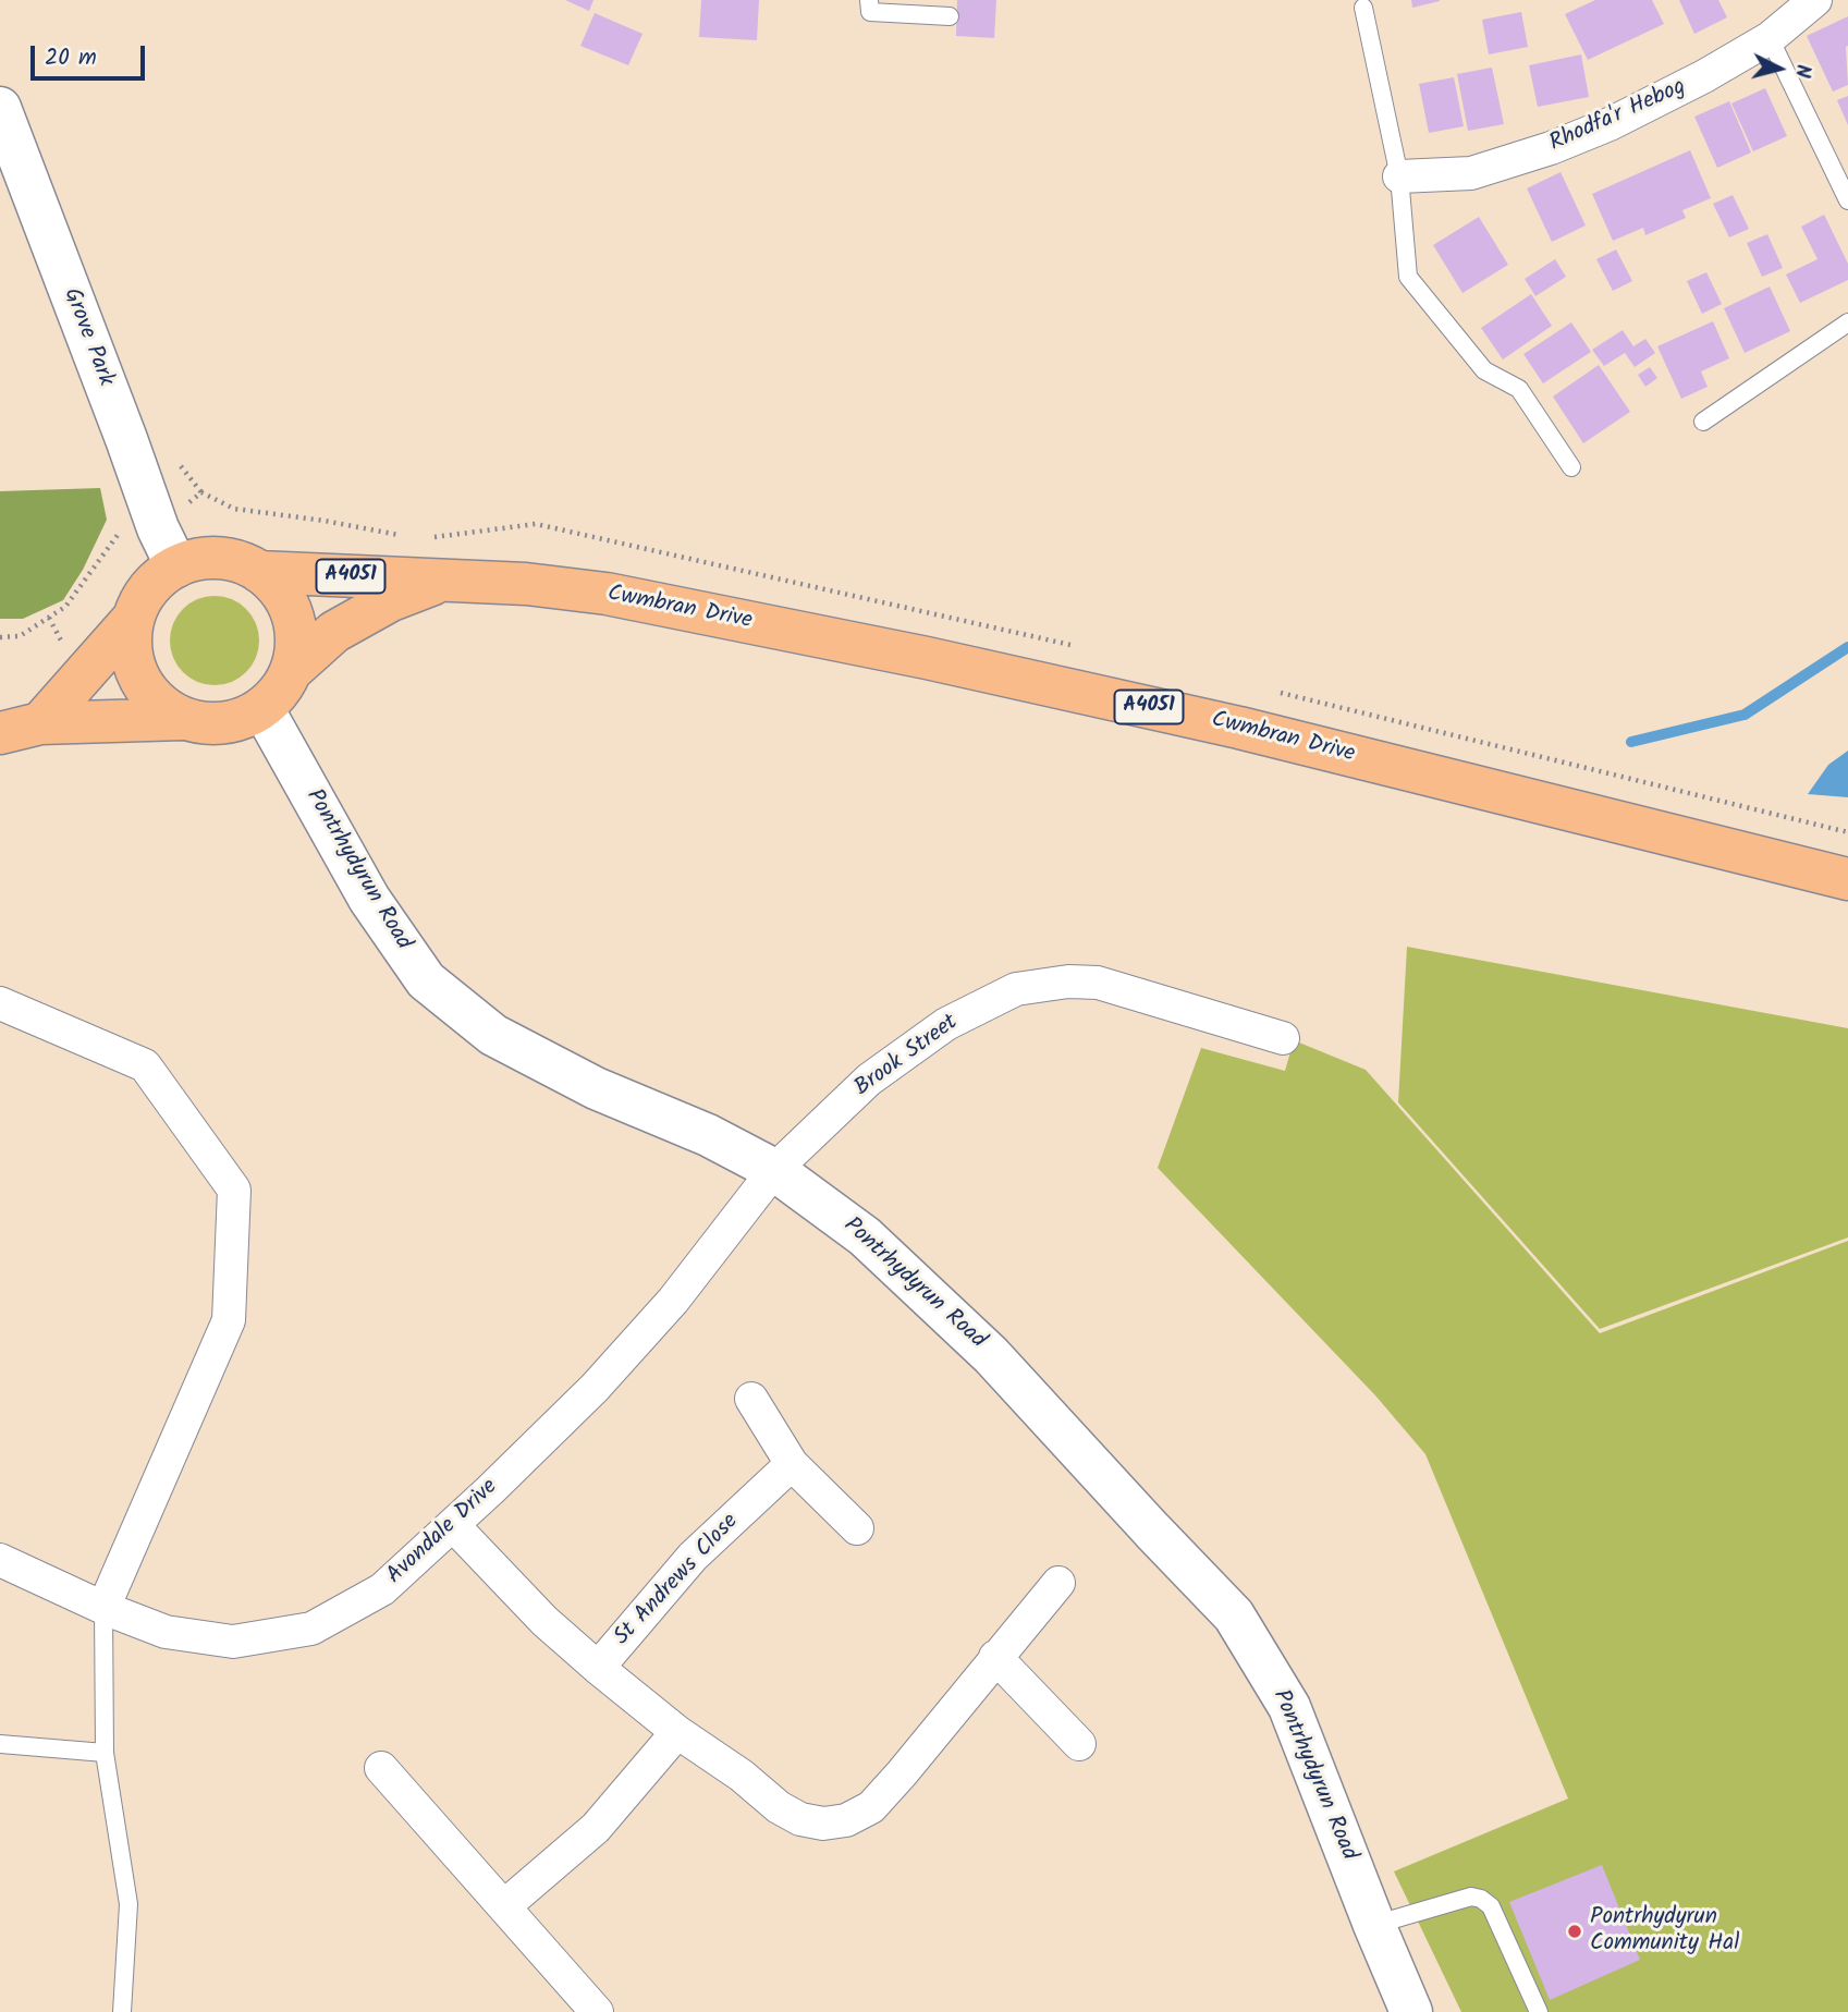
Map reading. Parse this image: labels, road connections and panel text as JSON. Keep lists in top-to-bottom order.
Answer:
{
  "streets": {
    "main road": ["A4051", "Cwmbran Drive"],
    "street": [
      "Rhodfa'r Hebog",
      "Grove Park",
      "Pontrhydyrun Road",
      "Brook Street",
      "Avondale Drive",
      "St Andrews Close"
    ]
  },
  "crossings": [
    ["Grove Park", "A4051"],
    ["Grove Park", "Pontrhydyrun Road"],
    ["A4051", "Cwmbran Drive"],
    ["A4051", "Pontrhydyrun Road"],
    ["Pontrhydyrun Road", "Brook Street"],
    ["Pontrhydyrun Road", "Avondale Drive"],
    ["Brook Street", "Avondale Drive"],
    ["Avondale Drive", "St Andrews Close"]
  ],
  "places": ["Pontrhydyrun Community Hal"],
  "scale_bar": "20 m",
  "north": "right"
}
